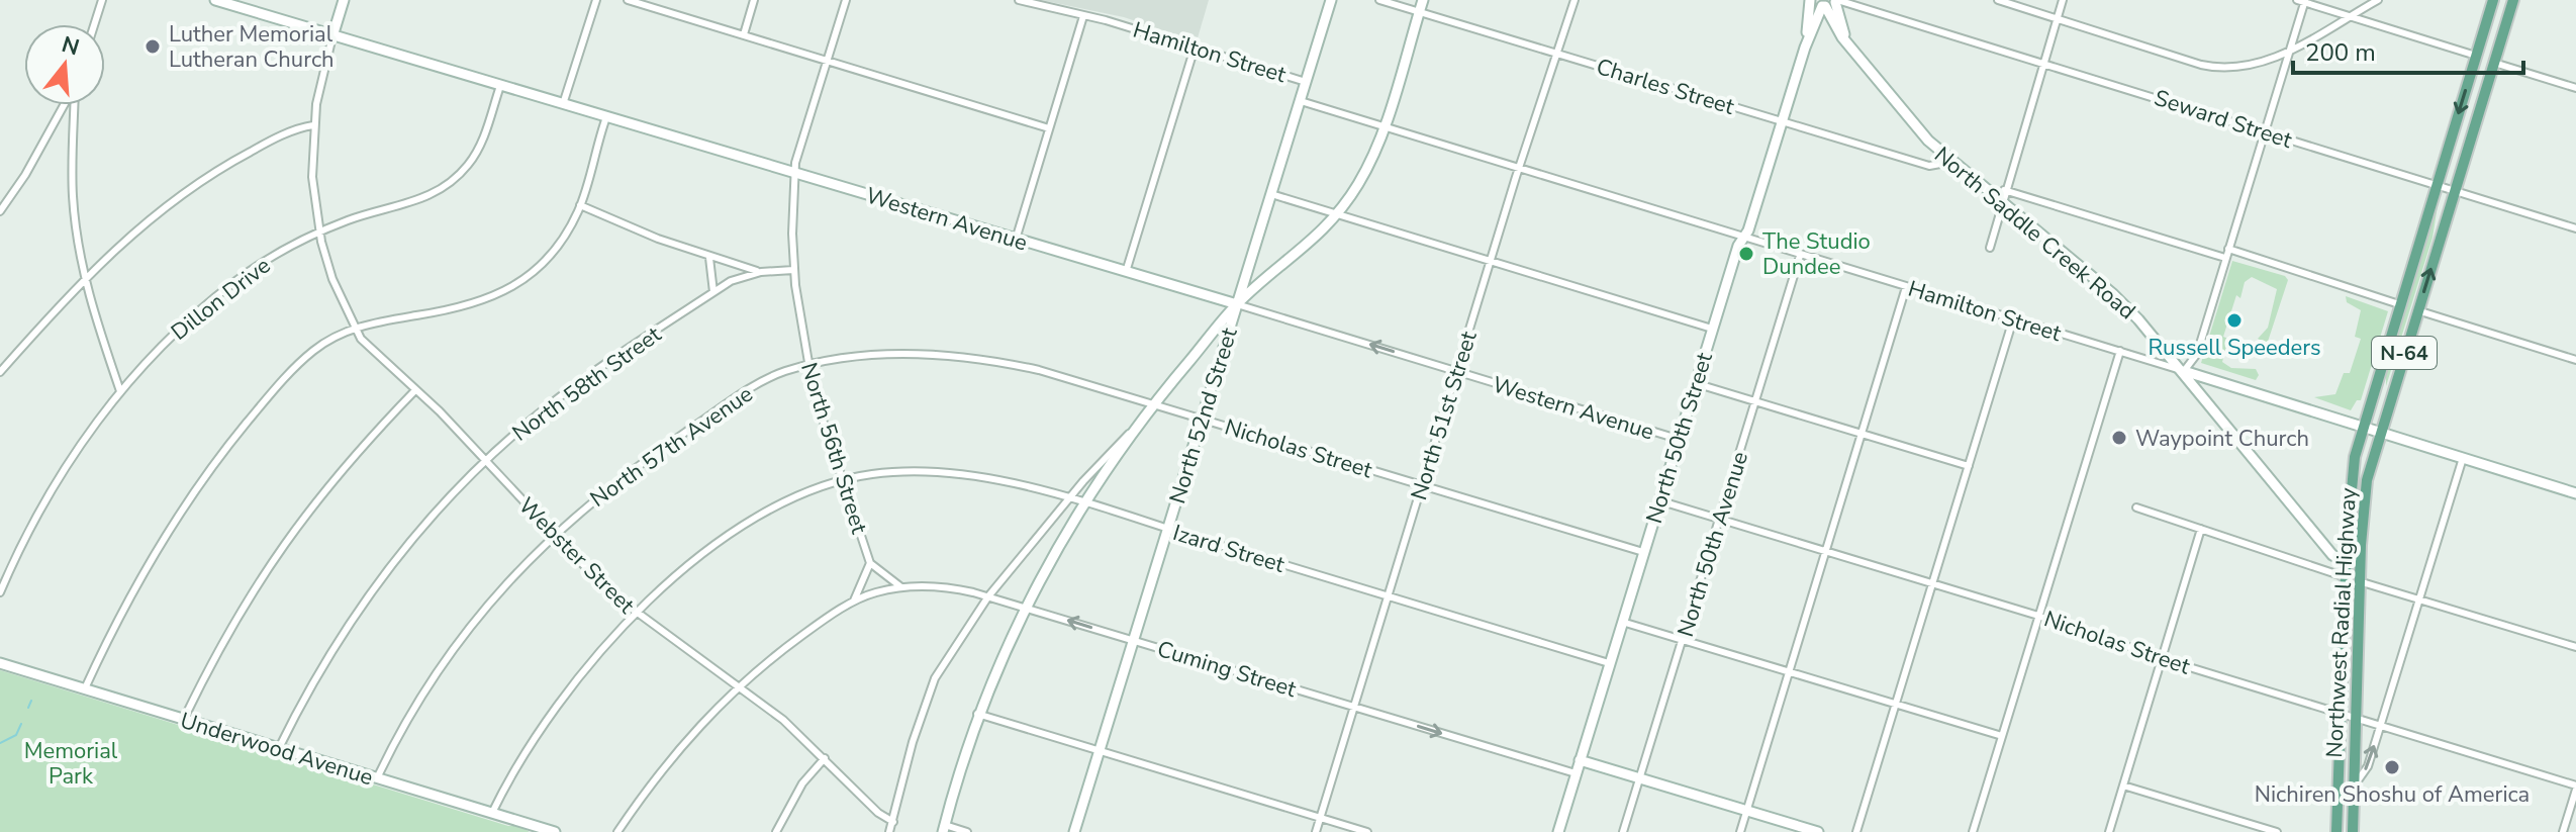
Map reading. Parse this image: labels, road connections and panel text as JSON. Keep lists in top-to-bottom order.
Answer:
{
  "streets": {
    "main road": ["N-64", "Northwest Radial Highway"],
    "street": [
      "Hamilton Street",
      "Charles Street",
      "Seward Street",
      "Western Avenue",
      "North Saddle Creek Road",
      "Dillon Drive",
      "North 58th Street",
      "North 52nd Street",
      "North 51st Street",
      "North 50th Street",
      "North 57th Avenue",
      "North 56th Street",
      "Nicholas Street",
      "North 50th Avenue",
      "Izard Street",
      "Webster Street",
      "Cuming Street",
      "Underwood Avenue"
    ]
  },
  "crossings": [
    ["Hamilton Street", "North Saddle Creek Road"],
    ["Hamilton Street", "North 52nd Street"],
    ["Hamilton Street", "North 51st Street"],
    ["Hamilton Street", "North 50th Street"],
    ["Hamilton Street", "North 50th Avenue"],
    ["Hamilton Street", "Northwest Radial Highway"],
    ["Charles Street", "North Saddle Creek Road"],
    ["Charles Street", "North 51st Street"],
    ["Charles Street", "North 50th Street"],
    ["Seward Street", "North Saddle Creek Road"],
    ["Seward Street", "North 50th Street"],
    ["Seward Street", "Northwest Radial Highway"],
    ["Western Avenue", "Dillon Drive"],
    ["Western Avenue", "North 52nd Street"],
    ["Western Avenue", "North 51st Street"],
    ["Western Avenue", "North 50th Street"],
    ["Western Avenue", "North 56th Street"],
    ["North Saddle Creek Road", "North 50th Street"],
    ["North Saddle Creek Road", "Northwest Radial Highway"],
    ["North 58th Street", "North 56th Street"],
    ["North 58th Street", "Webster Street"],
    ["North 58th Street", "Underwood Avenue"],
    ["North 52nd Street", "Nicholas Street"],
    ["North 52nd Street", "Izard Street"],
    ["North 52nd Street", "Cuming Street"],
    ["North 51st Street", "Nicholas Street"],
    ["North 51st Street", "Izard Street"],
    ["North 51st Street", "Cuming Street"],
    ["North 50th Street", "Nicholas Street"],
    ["North 50th Street", "Izard Street"],
    ["North 50th Street", "Cuming Street"],
    ["North 57th Avenue", "North 56th Street"],
    ["North 57th Avenue", "Nicholas Street"],
    ["North 57th Avenue", "Webster Street"],
    ["North 57th Avenue", "Underwood Avenue"],
    ["North 56th Street", "Nicholas Street"],
    ["North 56th Street", "Izard Street"],
    ["North 56th Street", "Cuming Street"],
    ["Nicholas Street", "North 50th Avenue"],
    ["Nicholas Street", "Northwest Radial Highway"],
    ["Izard Street", "Webster Street"],
    ["Izard Street", "Underwood Avenue"]
  ],
  "parks": ["Memorial Park"],
  "places": [
    "Luther Memorial Lutheran Church",
    "The Studio Dundee",
    "Russell Speeders",
    "Waypoint Church",
    "Nichiren Shoshu of America"
  ],
  "scale_bar": "200 m",
  "north": "top"
}
